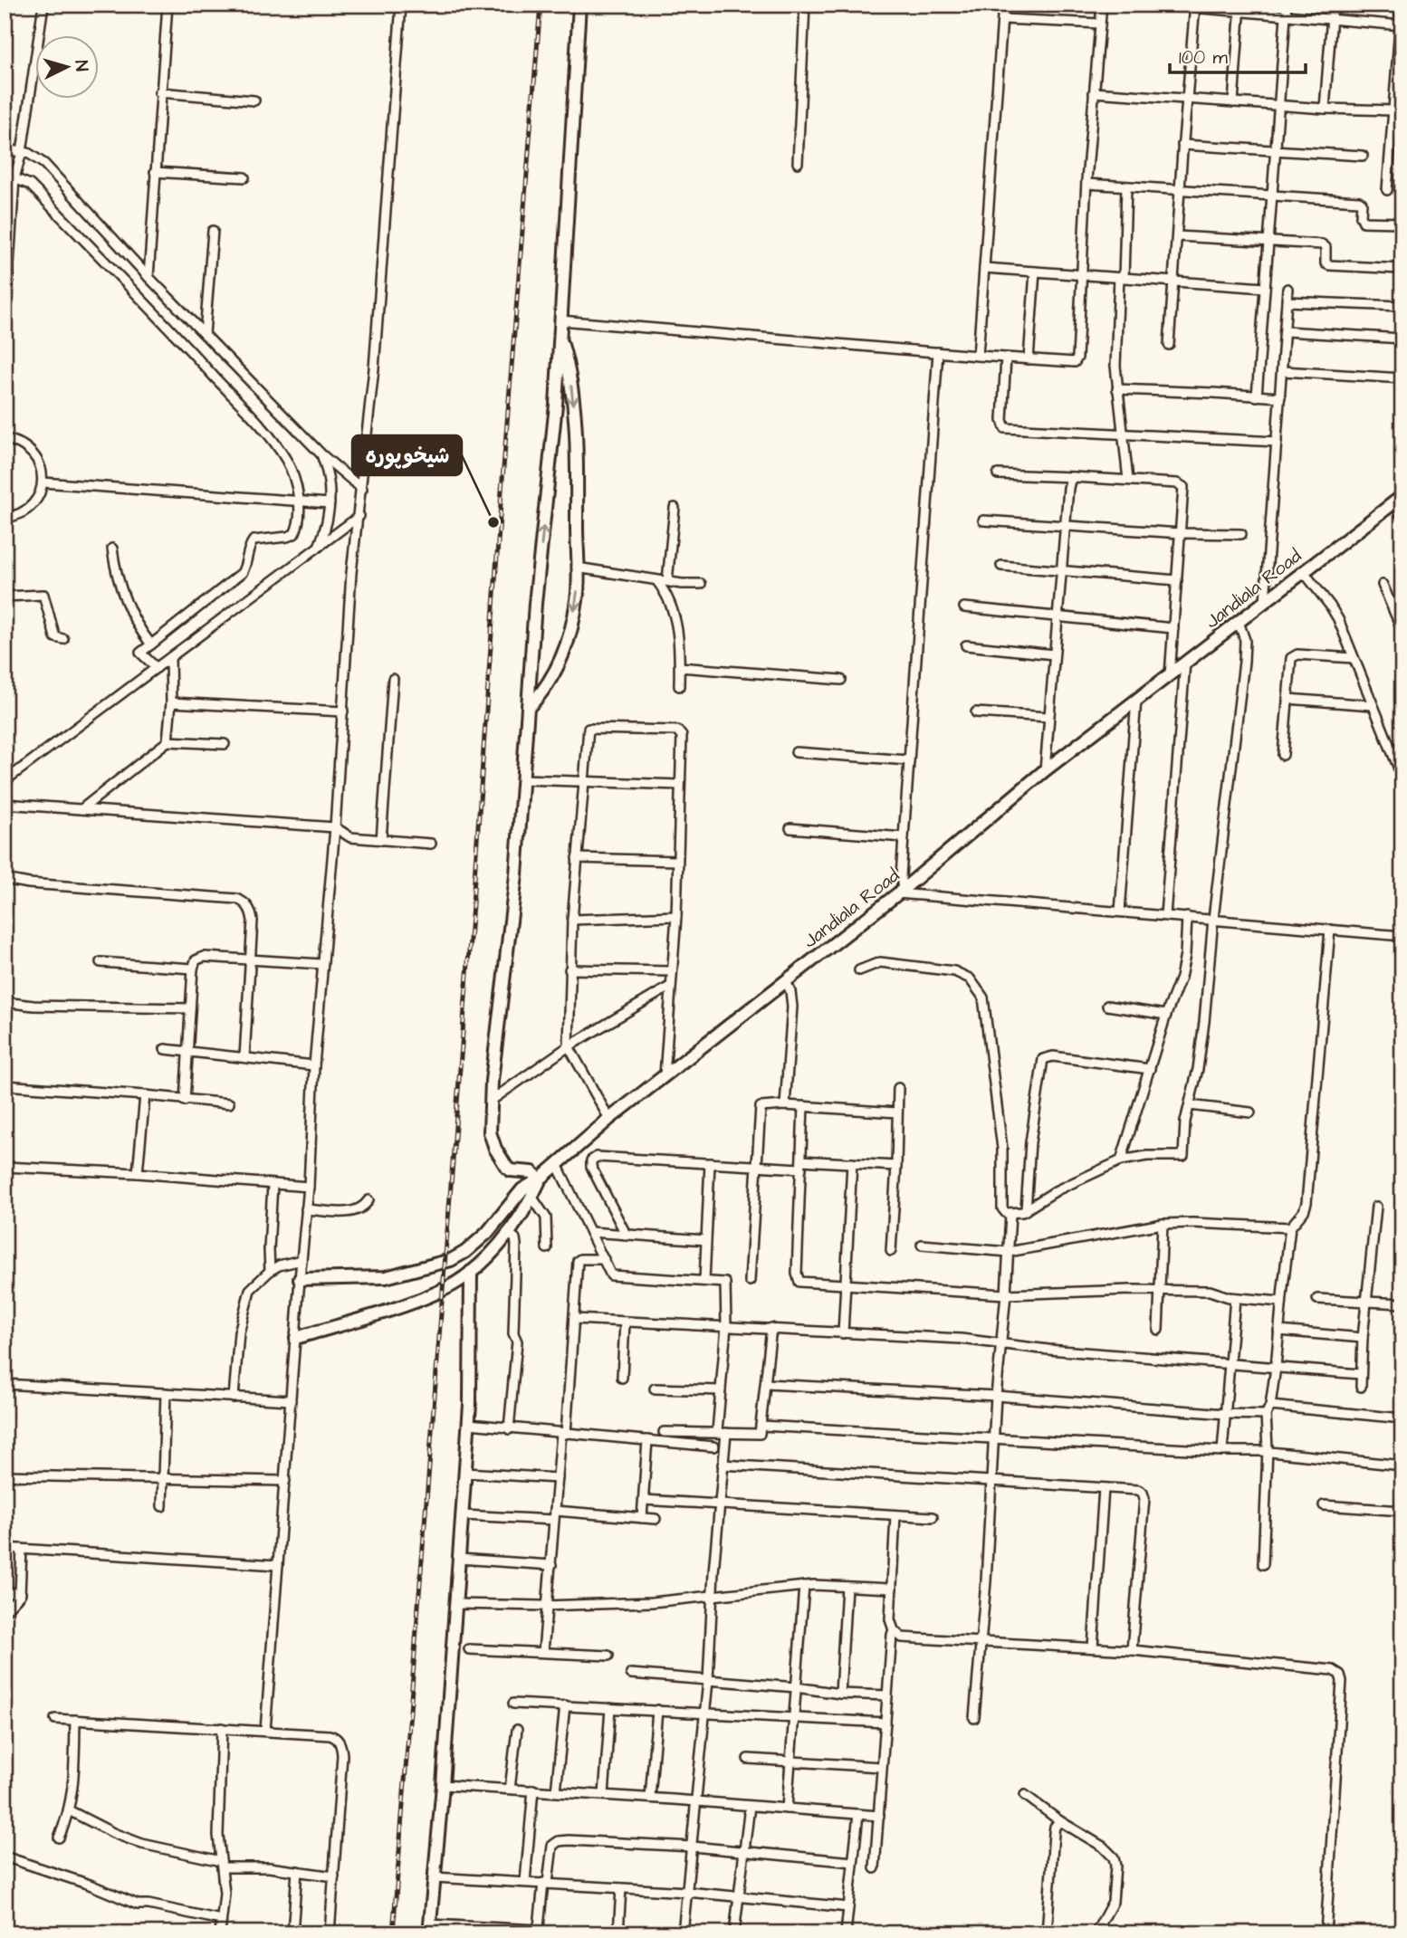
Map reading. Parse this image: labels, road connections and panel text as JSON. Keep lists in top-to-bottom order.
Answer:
{
  "streets": {
    "street": ["Jandiala Road"]
  },
  "places": ["شیخوپورہ"],
  "scale_bar": "100 m",
  "north": "right"
}
